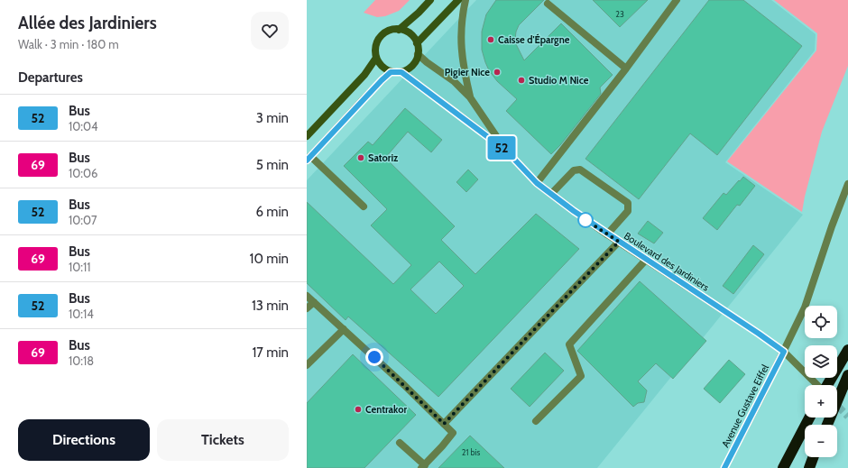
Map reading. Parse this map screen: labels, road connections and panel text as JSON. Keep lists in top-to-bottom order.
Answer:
{
  "streets": {
    "street": ["Boulevard des Jardiniers", "Avenue Gustave Eiffel"]
  },
  "crossings": [
    ["Boulevard des Jardiniers", "Avenue Gustave Eiffel"]
  ],
  "places": [
    "Caisse d'Épargne",
    "Pigier Nice",
    "Studio M Nice",
    "Satoriz",
    "Centrakor"
  ],
  "lines": ["bus line 52"],
  "house_numbers": ["23", "21 bis"],
  "page": {
    "heading": [
      ["Allée des Jardiniers", "Walk · 3 min · 180 m"],
      "Departures"
    ],
    "on_map": "52",
    "list": [
      {
        "mark": "52",
        "name": "Bus",
        "note": "10:04",
        "value": "3 min"
      },
      {
        "mark": "69",
        "name": "Bus",
        "note": "10:06",
        "value": "5 min"
      },
      {
        "mark": "52",
        "name": "Bus",
        "note": "10:07",
        "value": "6 min"
      },
      {
        "mark": "69",
        "name": "Bus",
        "note": "10:11",
        "value": "10 min"
      },
      {
        "mark": "52",
        "name": "Bus",
        "note": "10:14",
        "value": "13 min"
      },
      {
        "mark": "69",
        "name": "Bus",
        "note": "10:18",
        "value": "17 min"
      }
    ],
    "map_buttons": ["+", "−"],
    "buttons": ["Directions", "Tickets"]
  }
}
